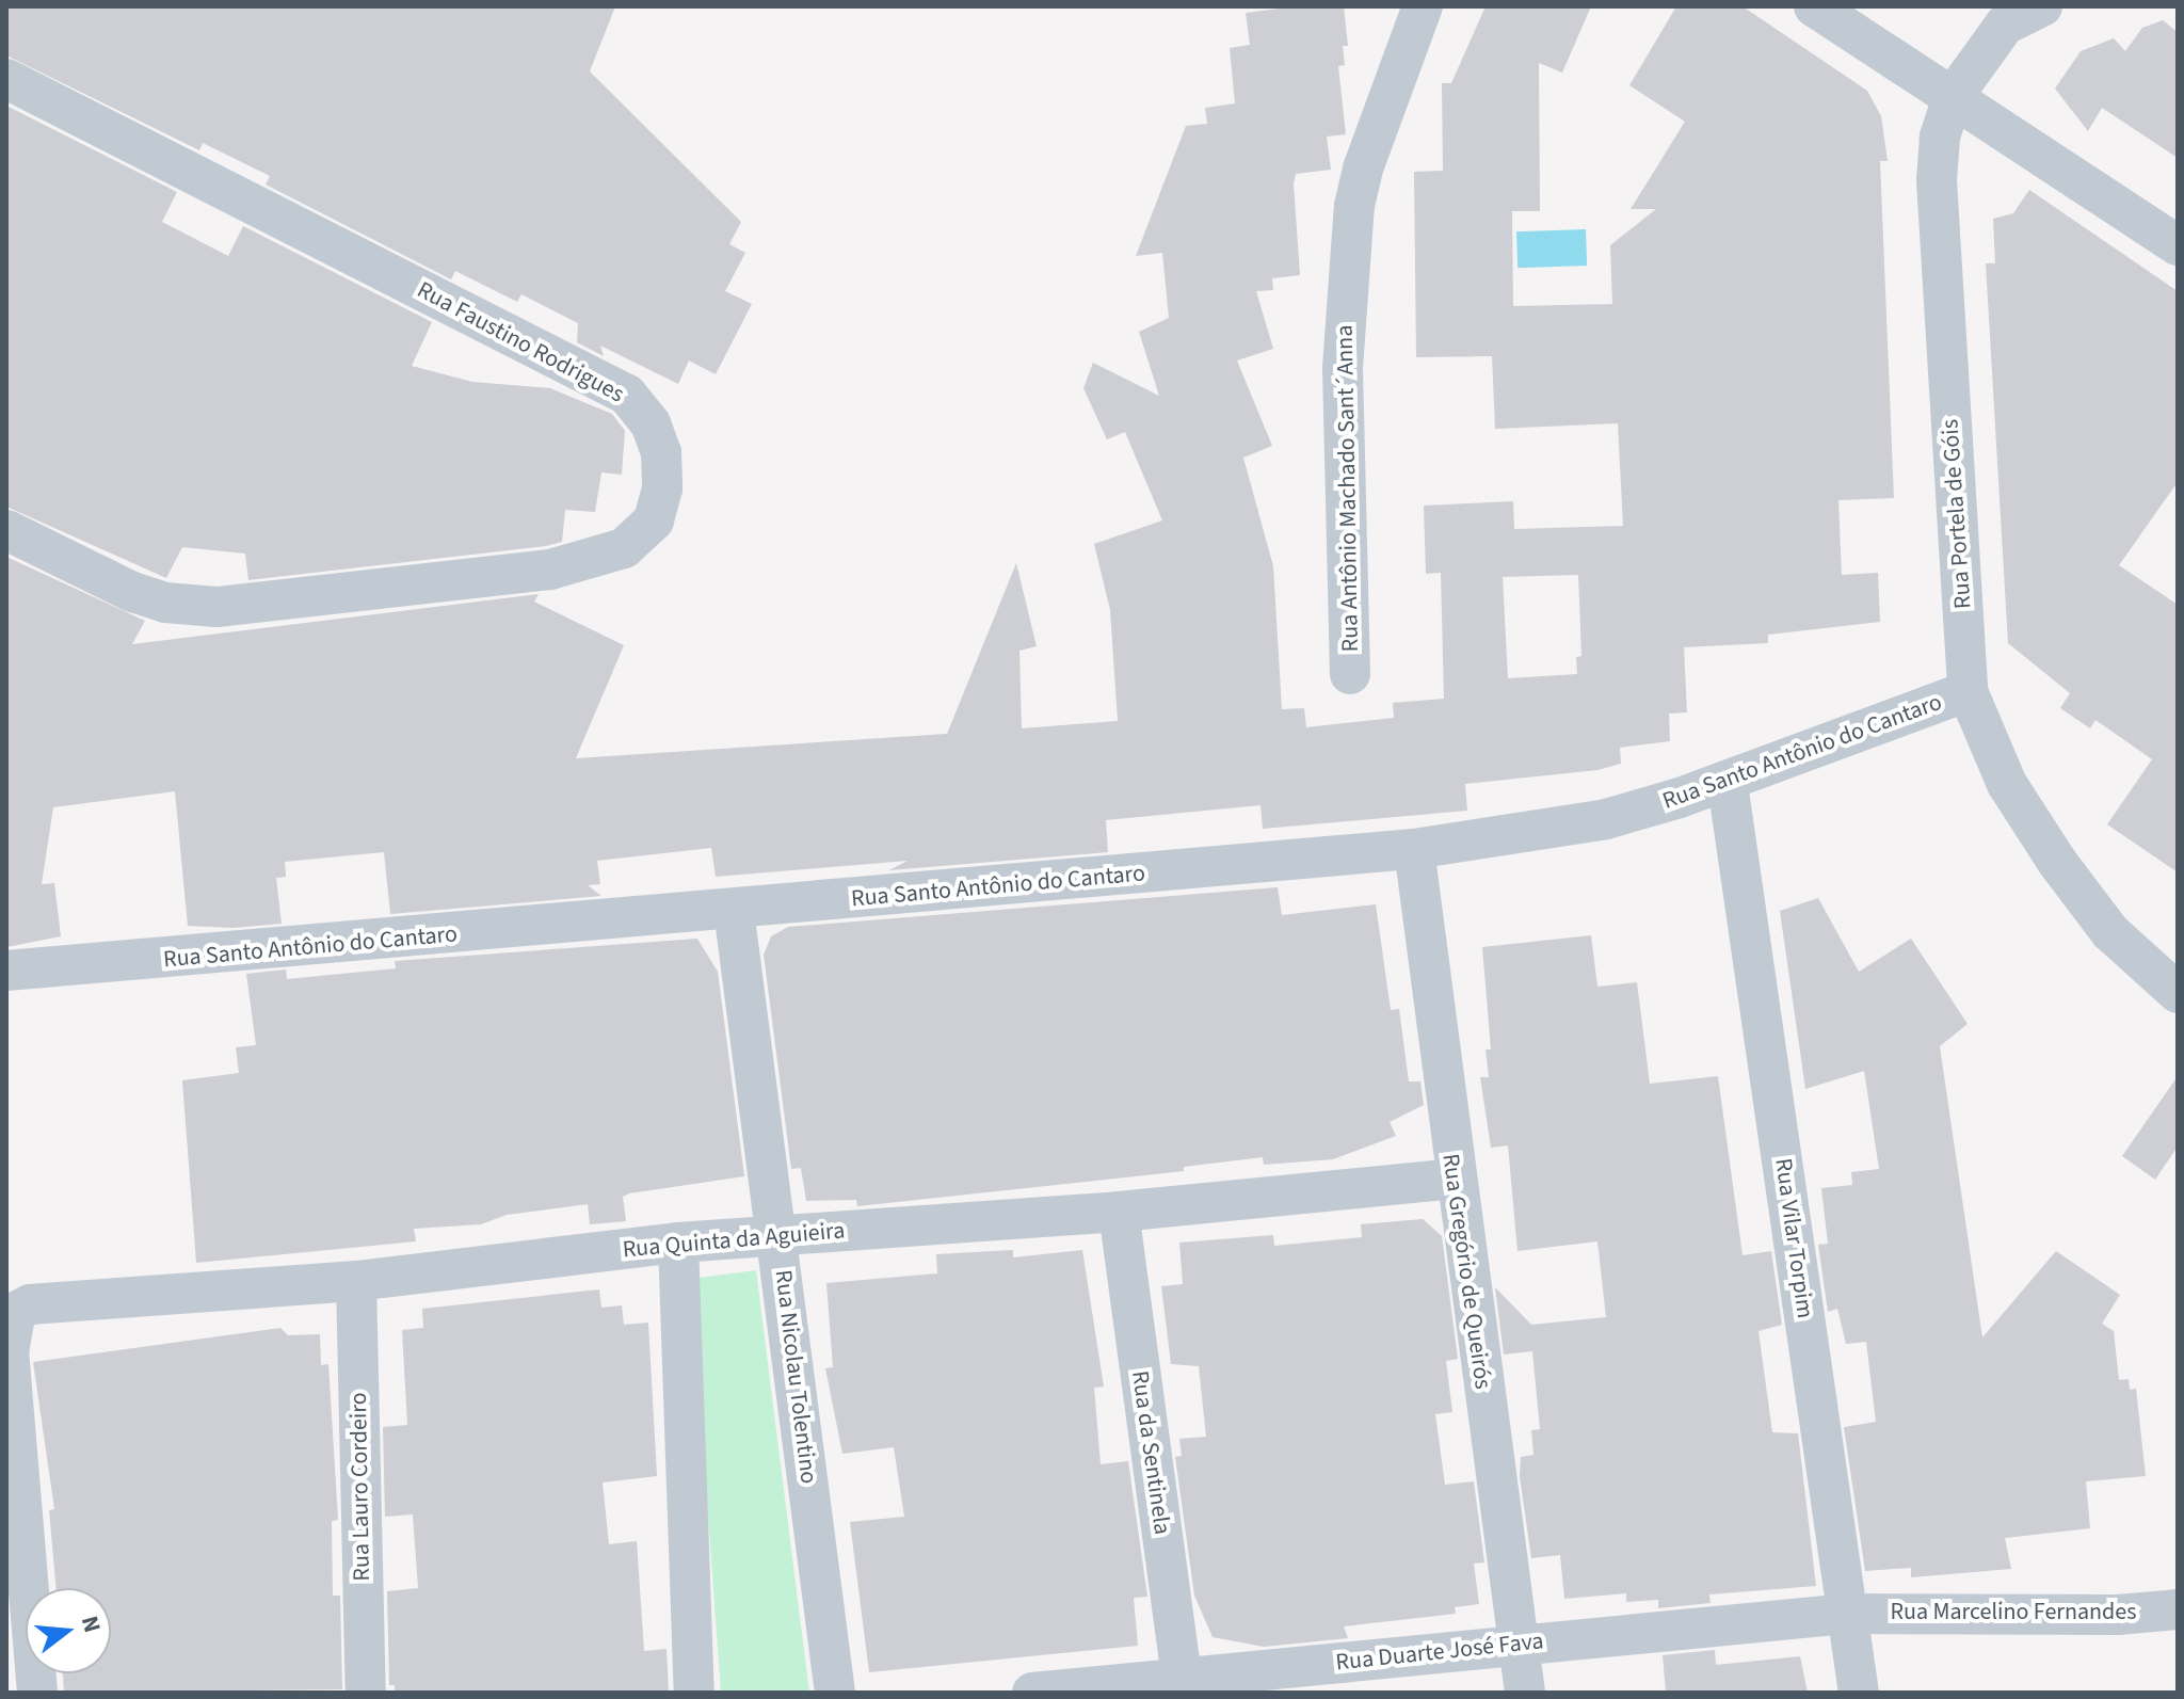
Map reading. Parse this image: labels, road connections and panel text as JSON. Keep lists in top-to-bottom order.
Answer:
{
  "streets": {
    "street": [
      "Rua Faustino Rodrigues",
      "Rua Antônio Machado Sant´Anna",
      "Rua Portela de Góis",
      "Rua Santo Antônio do Cantaro",
      "Rua Vilar Torpim",
      "Rua Quinta da Aguieira",
      "Rua Gregório de Queirós",
      "Rua Nicolau Tolentino",
      "Rua da Sentinela",
      "Rua Lauro Cordeiro",
      "Rua Marcelino Fernandes",
      "Rua Duarte José Fava"
    ]
  },
  "crossings": [
    ["Rua Portela de Góis", "Rua Santo Antônio do Cantaro"],
    ["Rua Santo Antônio do Cantaro", "Rua Vilar Torpim"],
    ["Rua Santo Antônio do Cantaro", "Rua Gregório de Queirós"],
    ["Rua Santo Antônio do Cantaro", "Rua Nicolau Tolentino"],
    ["Rua Vilar Torpim", "Rua Marcelino Fernandes"],
    ["Rua Vilar Torpim", "Rua Duarte José Fava"],
    ["Rua Quinta da Aguieira", "Rua Gregório de Queirós"],
    ["Rua Quinta da Aguieira", "Rua Nicolau Tolentino"],
    ["Rua Quinta da Aguieira", "Rua da Sentinela"],
    ["Rua Quinta da Aguieira", "Rua Lauro Cordeiro"],
    ["Rua Gregório de Queirós", "Rua Duarte José Fava"],
    ["Rua da Sentinela", "Rua Duarte José Fava"],
    ["Rua Marcelino Fernandes", "Rua Duarte José Fava"]
  ],
  "north": "right"
}
